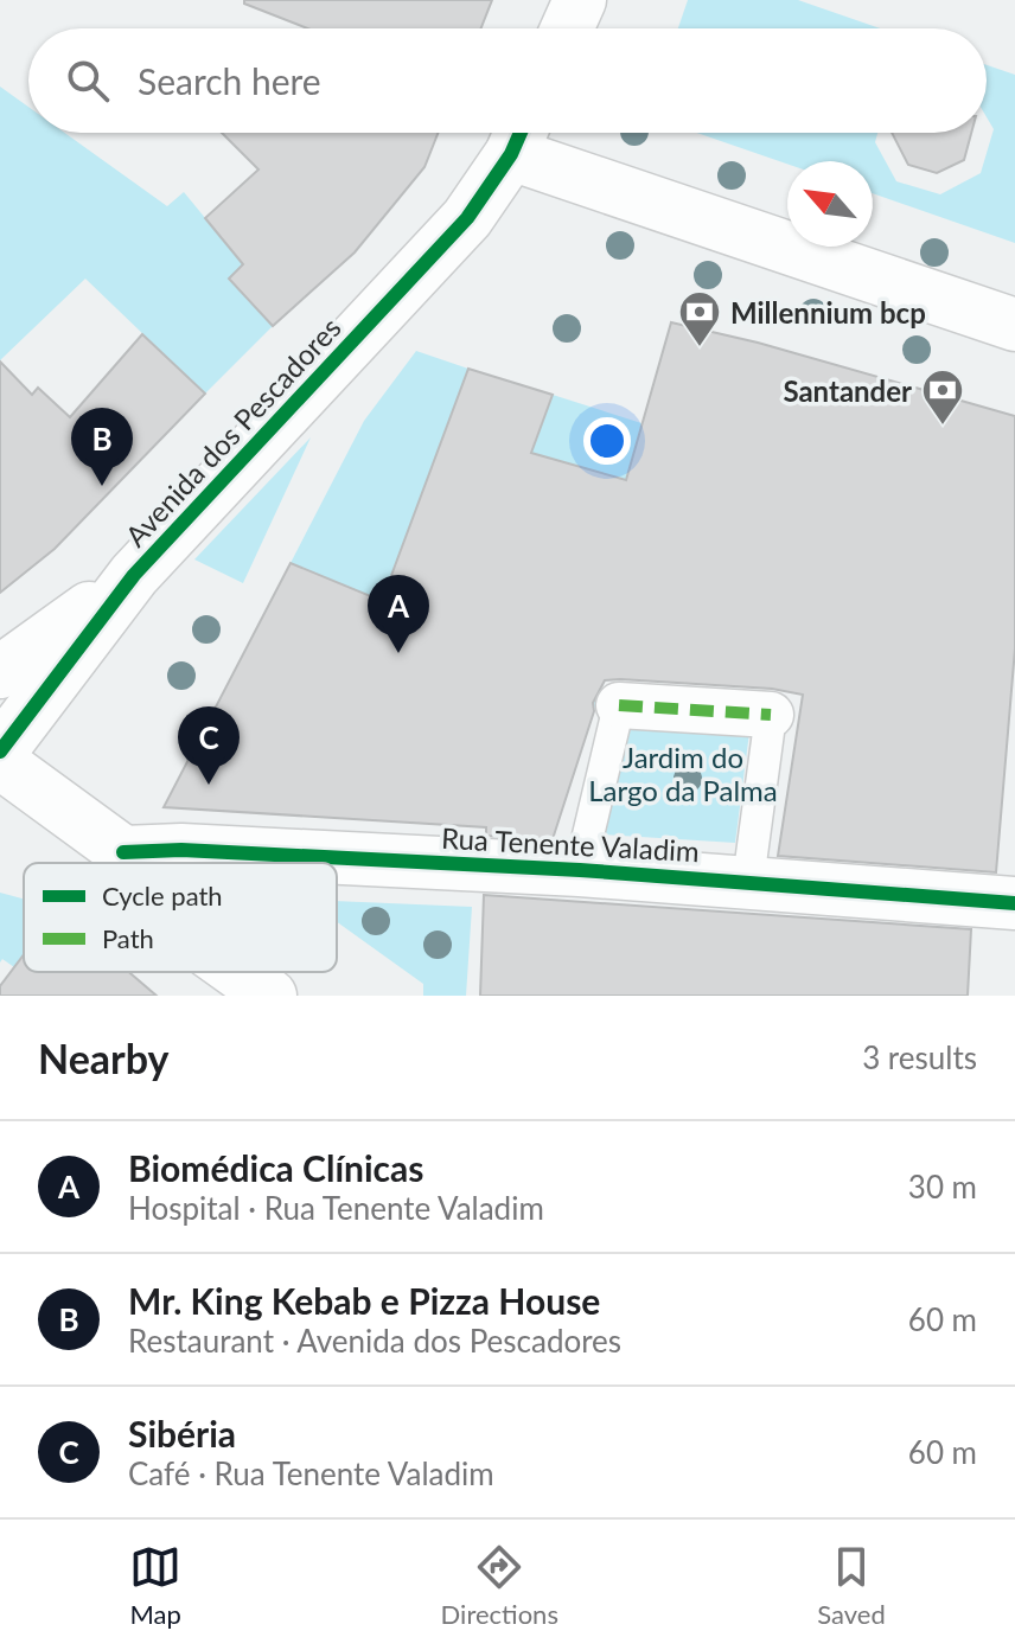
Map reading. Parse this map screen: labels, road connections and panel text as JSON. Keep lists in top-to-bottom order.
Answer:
{
  "streets": {
    "street": ["Avenida dos Pescadores", "Rua Tenente Valadim"]
  },
  "parks": ["Jardim do Largo da Palma"],
  "places": {
    "bank": ["Millennium bcp", "Santander"]
  },
  "legend": ["Cycle path", "Path"],
  "north": "top left",
  "page": {
    "search": "Search here",
    "pins": ["B", "A", "C"],
    "heading": ["Nearby", "3 results"],
    "list": [
      {
        "mark": "A",
        "name": "Biomédica Clínicas",
        "note": "Hospital · Rua Tenente Valadim",
        "value": "30 m"
      },
      {
        "mark": "B",
        "name": "Mr. King Kebab e Pizza House",
        "note": "Restaurant · Avenida dos Pescadores",
        "value": "60 m"
      },
      {
        "mark": "C",
        "name": "Sibéria",
        "note": "Café · Rua Tenente Valadim",
        "value": "60 m"
      }
    ],
    "nav": ["Map", "Directions", "Saved"]
  }
}
